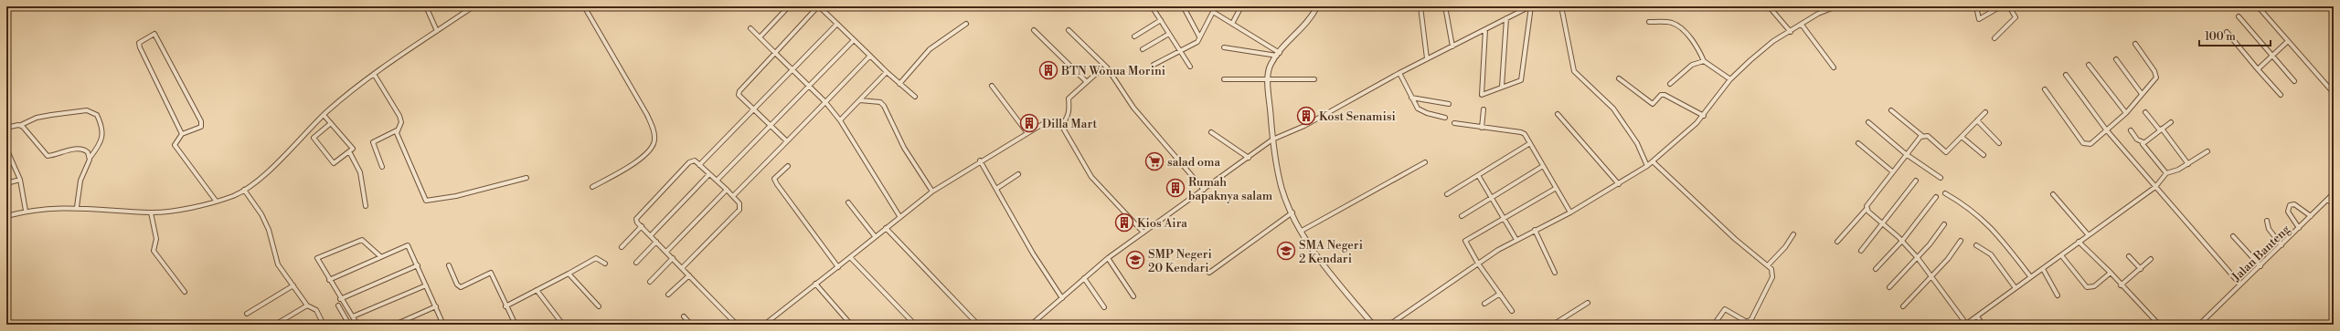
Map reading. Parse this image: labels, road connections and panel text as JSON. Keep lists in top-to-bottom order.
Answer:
{
  "streets": {
    "street": ["Jalan Banteng"]
  },
  "places": {
    "building": [
      "BTN Wonua Morini",
      "Kost Senamisi",
      "Dilla Mart",
      "Rumah bapaknya salam",
      "Kios Aira"
    ],
    "supermarket": ["salad oma"],
    "school or university": ["SMA Negeri 2 Kendari", "SMP Negeri 20 Kendari"]
  },
  "scale_bar": "100 m"
}
